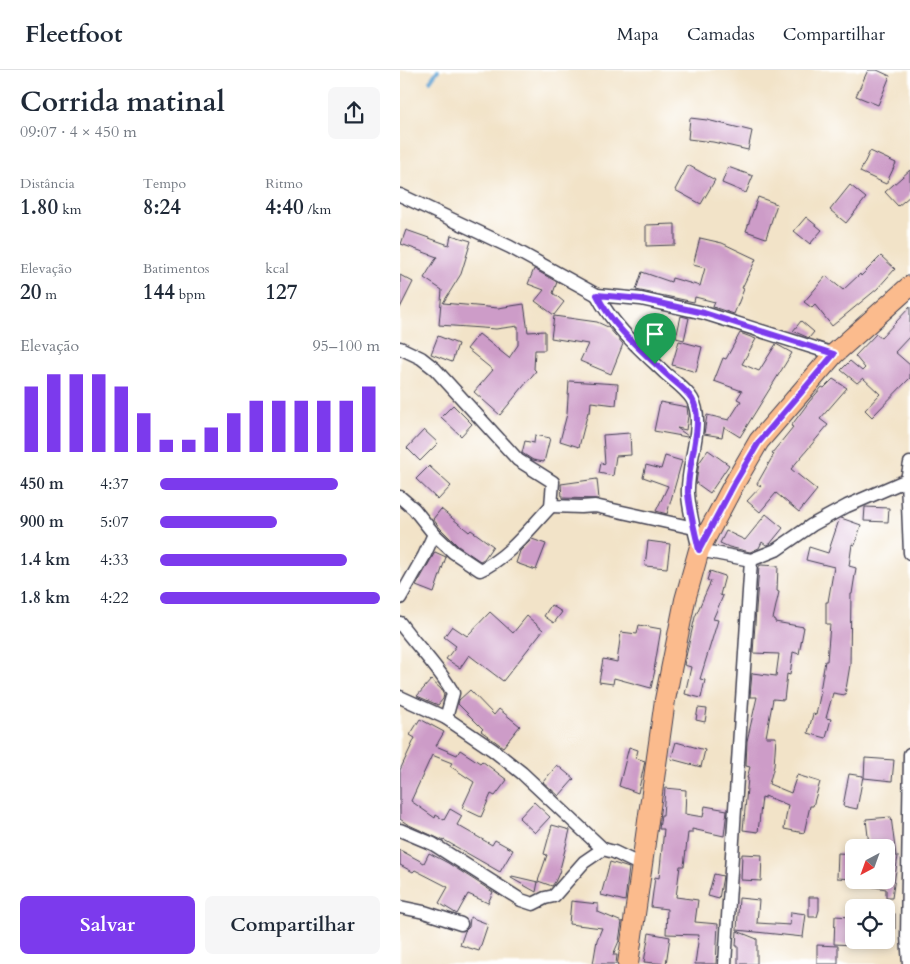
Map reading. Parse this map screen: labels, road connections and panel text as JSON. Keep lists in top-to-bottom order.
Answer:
{
  "north": "bottom left",
  "page": {
    "header": "Fleetfoot",
    "nav": ["Mapa", "Camadas", "Compartilhar"],
    "heading": ["Corrida matinal", "09:07 · 4 × 450 m"],
    "stats": [
      ["Distância", "1.80 km"],
      ["Tempo", "8:24"],
      ["Ritmo", "4:40 /km"],
      ["Elevação", "20 m"],
      ["Batimentos", "144 bpm"],
      ["kcal", "127"]
    ],
    "chart": ["Elevação", "95–100 m"],
    "list": [
      {
        "name": "450 m",
        "note": "4:37"
      },
      {
        "name": "900 m",
        "note": "5:07"
      },
      {
        "name": "1.4 km",
        "note": "4:33"
      },
      {
        "name": "1.8 km",
        "note": "4:22"
      }
    ],
    "buttons": ["Salvar", "Compartilhar"]
  }
}
